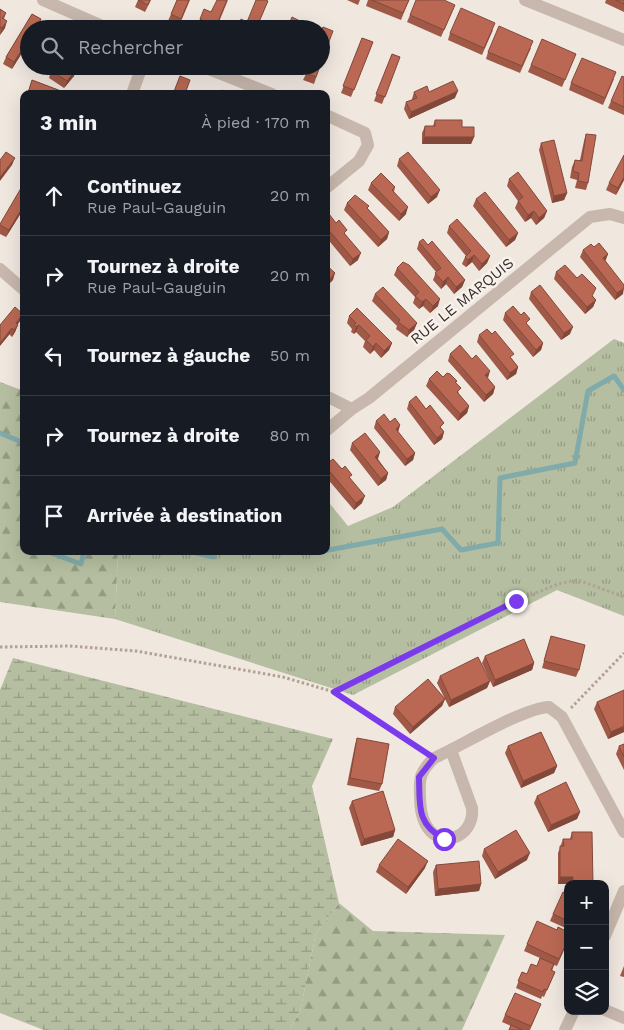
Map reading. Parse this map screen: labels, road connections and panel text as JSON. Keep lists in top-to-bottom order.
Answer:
{
  "streets": {
    "street": ["RUE LE MARQUIS"]
  },
  "page": {
    "search": "Rechercher",
    "heading": ["3 min", "À pied · 170 m"],
    "list": [
      ["Continuez", "Rue Paul-Gauguin", "20 m"],
      ["Tournez à droite", "Rue Paul-Gauguin", "20 m"],
      ["Tournez à gauche", "50 m"],
      ["Tournez à droite", "80 m"],
      "Arrivée à destination"
    ],
    "map_buttons": ["+", "−"]
  }
}
